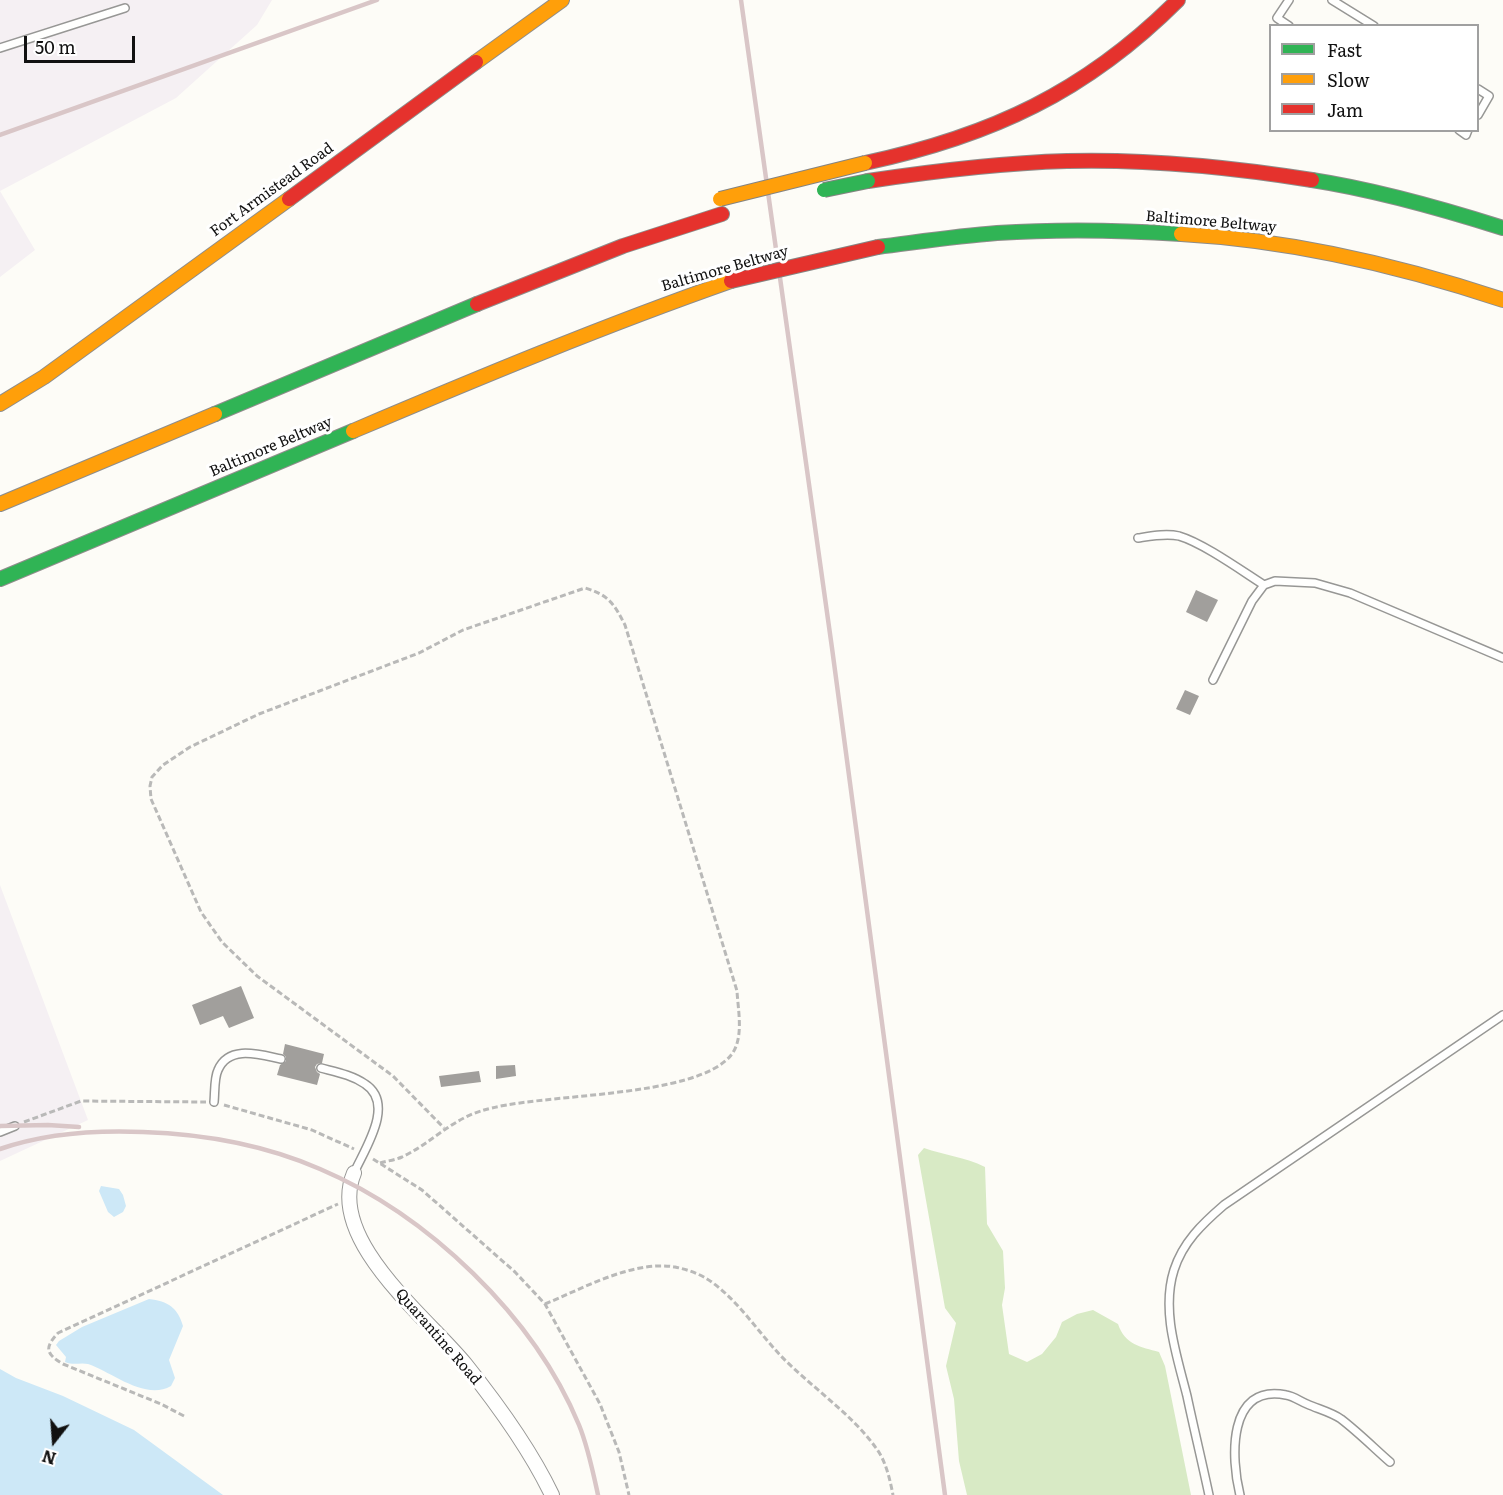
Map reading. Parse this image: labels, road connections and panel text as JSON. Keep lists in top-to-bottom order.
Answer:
{
  "streets": {
    "main road": ["Fort Armistead Road", "Baltimore Beltway"],
    "street": ["Quarantine Road"]
  },
  "legend": ["Fast", "Slow", "Jam"],
  "scale_bar": "50 m",
  "north": "bottom"
}
